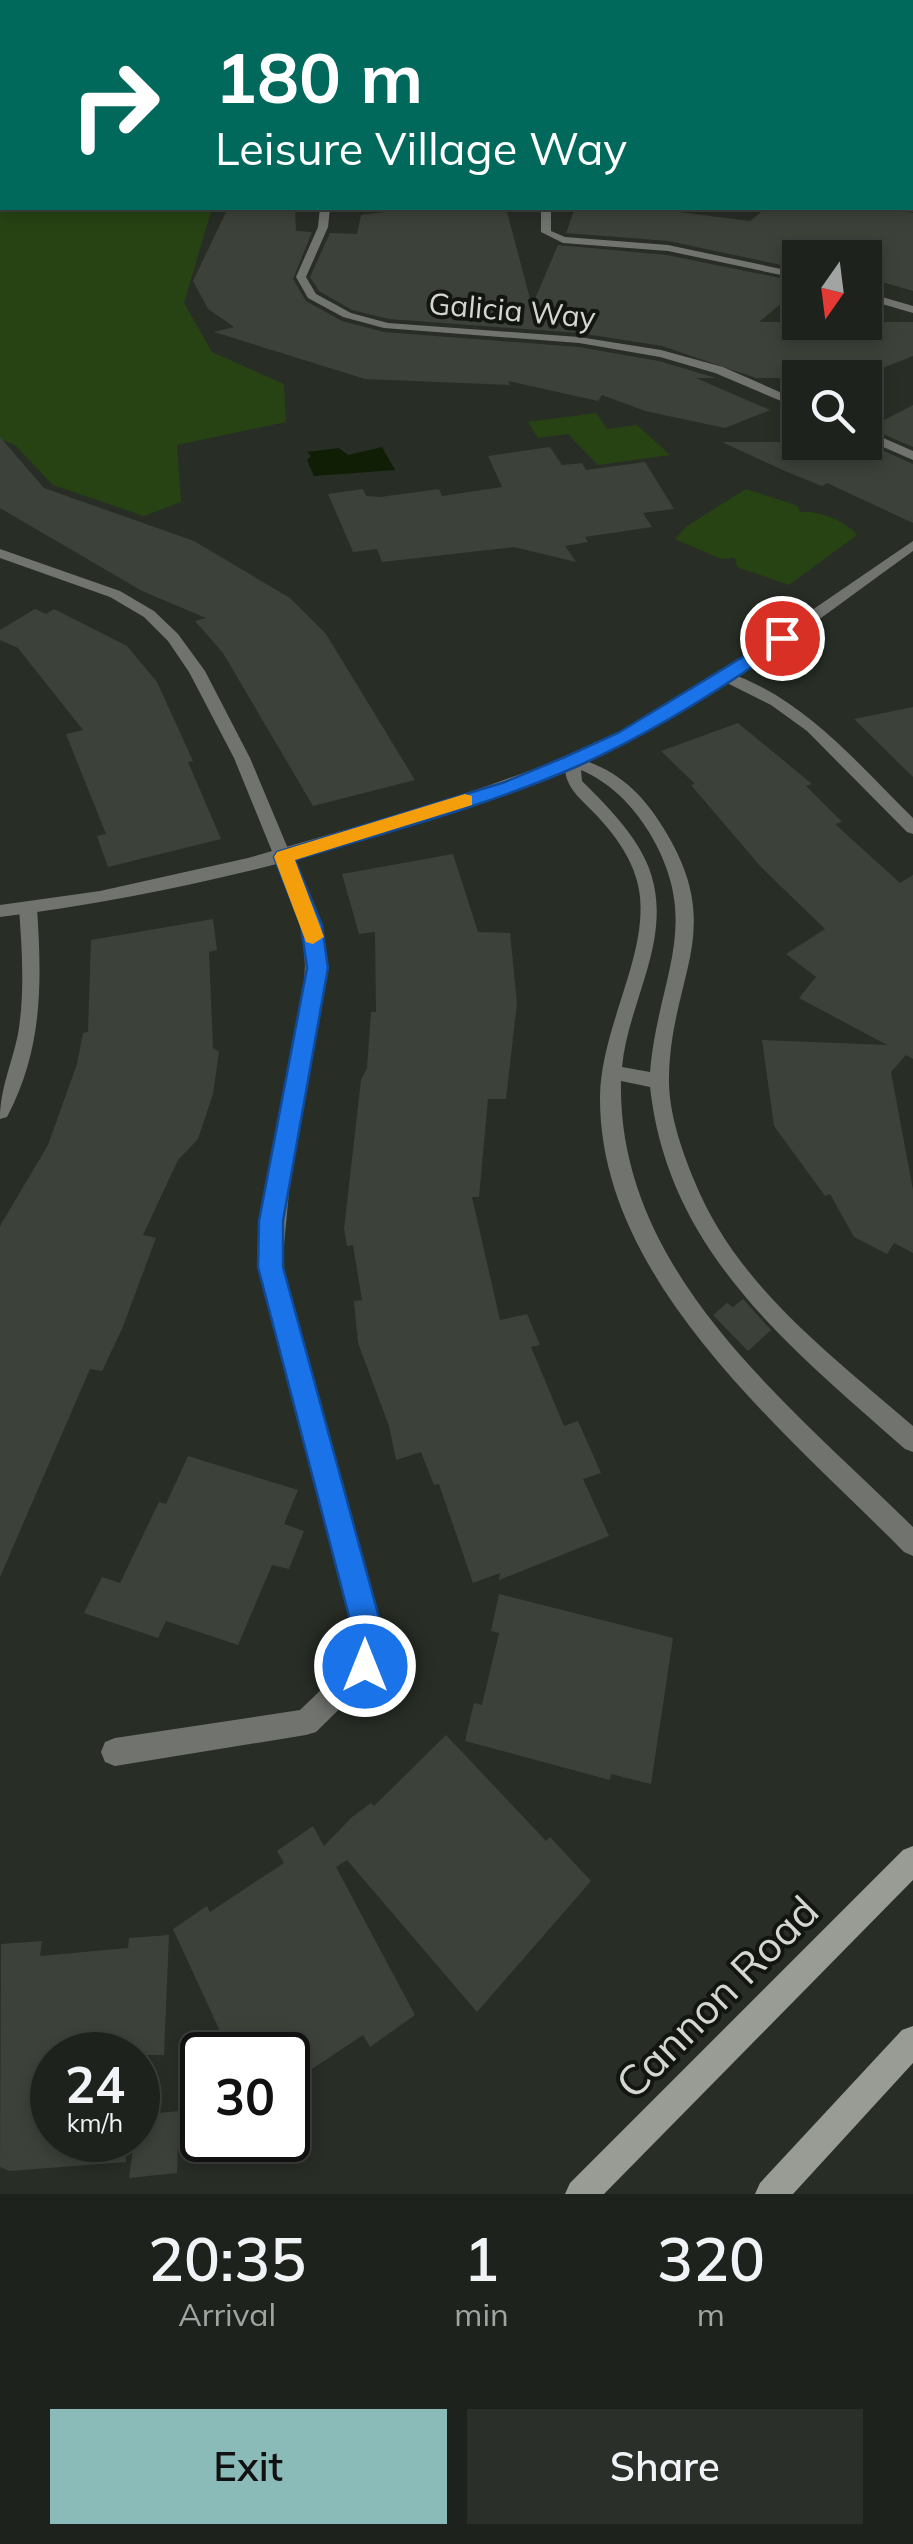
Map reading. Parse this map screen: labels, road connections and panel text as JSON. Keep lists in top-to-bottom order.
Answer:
{
  "streets": {
    "main road": ["Cannon Road"],
    "street": ["Galicia Way"]
  },
  "north": "bottom",
  "page": {
    "turn": ["180 m", "Leisure Village Way"],
    "speed": "24 km/h",
    "limit": "30",
    "eta": [
      "20:35",
      "Arrival",
      "1",
      "min",
      "320",
      "m"
    ],
    "buttons": ["Exit", "Share"]
  }
}
